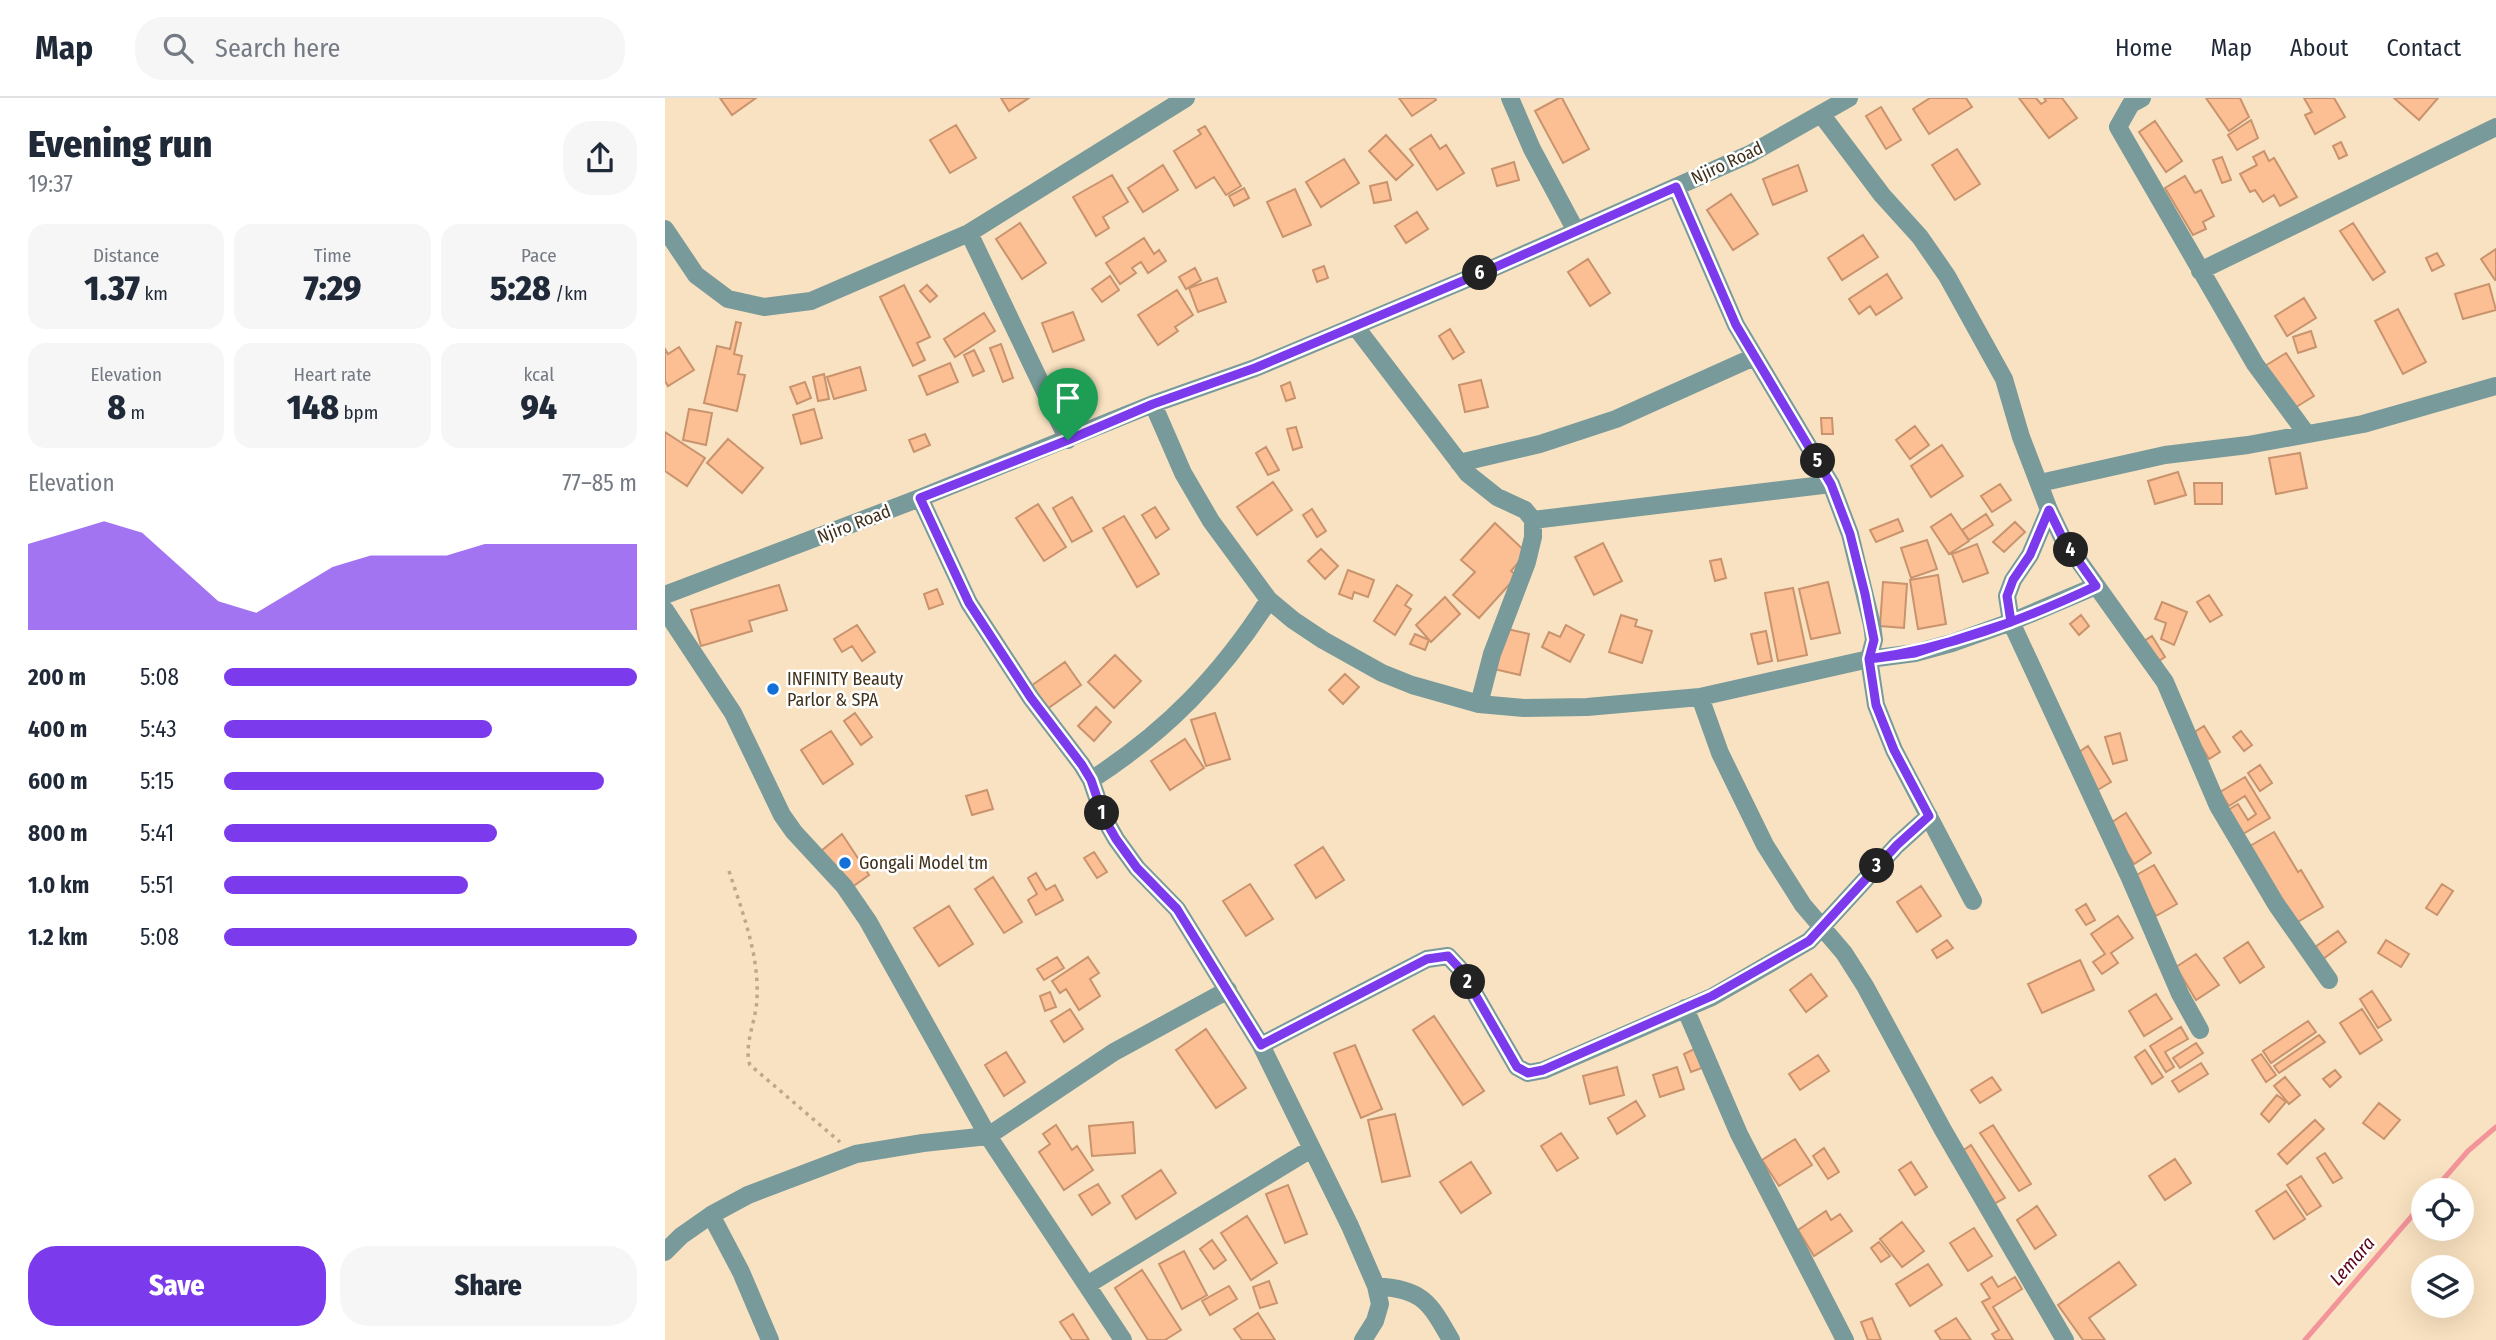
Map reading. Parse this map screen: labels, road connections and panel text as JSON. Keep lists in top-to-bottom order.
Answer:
{
  "streets": {
    "street": ["Njiro Road"]
  },
  "water": ["Lemara"],
  "places": ["INFINITY Beauty Parlor & SPA", "Gongali Model tm"],
  "page": {
    "header": "Map",
    "search": "Search here",
    "nav": [
      "Home",
      "Map",
      "About",
      "Contact"
    ],
    "heading": ["Evening run", "19:37"],
    "stats": [
      ["Distance", "1.37 km"],
      ["Time", "7:29"],
      ["Pace", "5:28 /km"],
      ["Elevation", "8 m"],
      ["Heart rate", "148 bpm"],
      ["kcal", "94"]
    ],
    "pins": [
      "6",
      "5",
      "4",
      "1",
      "3",
      "2"
    ],
    "chart": ["Elevation", "77–85 m"],
    "list": [
      {
        "name": "200 m",
        "note": "5:08"
      },
      {
        "name": "400 m",
        "note": "5:43"
      },
      {
        "name": "600 m",
        "note": "5:15"
      },
      {
        "name": "800 m",
        "note": "5:41"
      },
      {
        "name": "1.0 km",
        "note": "5:51"
      },
      {
        "name": "1.2 km",
        "note": "5:08"
      }
    ],
    "buttons": ["Save", "Share"]
  }
}
